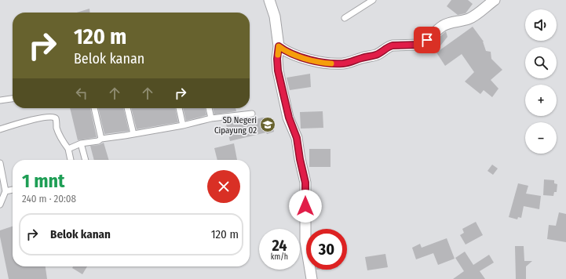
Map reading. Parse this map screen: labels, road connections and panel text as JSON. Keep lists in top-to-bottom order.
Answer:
{
  "places": {
    "school or university": ["SD Negeri Cipayung 02"]
  },
  "page": {
    "map_buttons": ["+", "−"],
    "turn": ["120 m", "Belok kanan"],
    "heading": ["1 mnt", "240 m · 20:08"],
    "list": [
      {
        "name": "Belok kanan",
        "value": "120 m"
      }
    ],
    "speed": "24 km/h",
    "limit": "30"
  }
}
